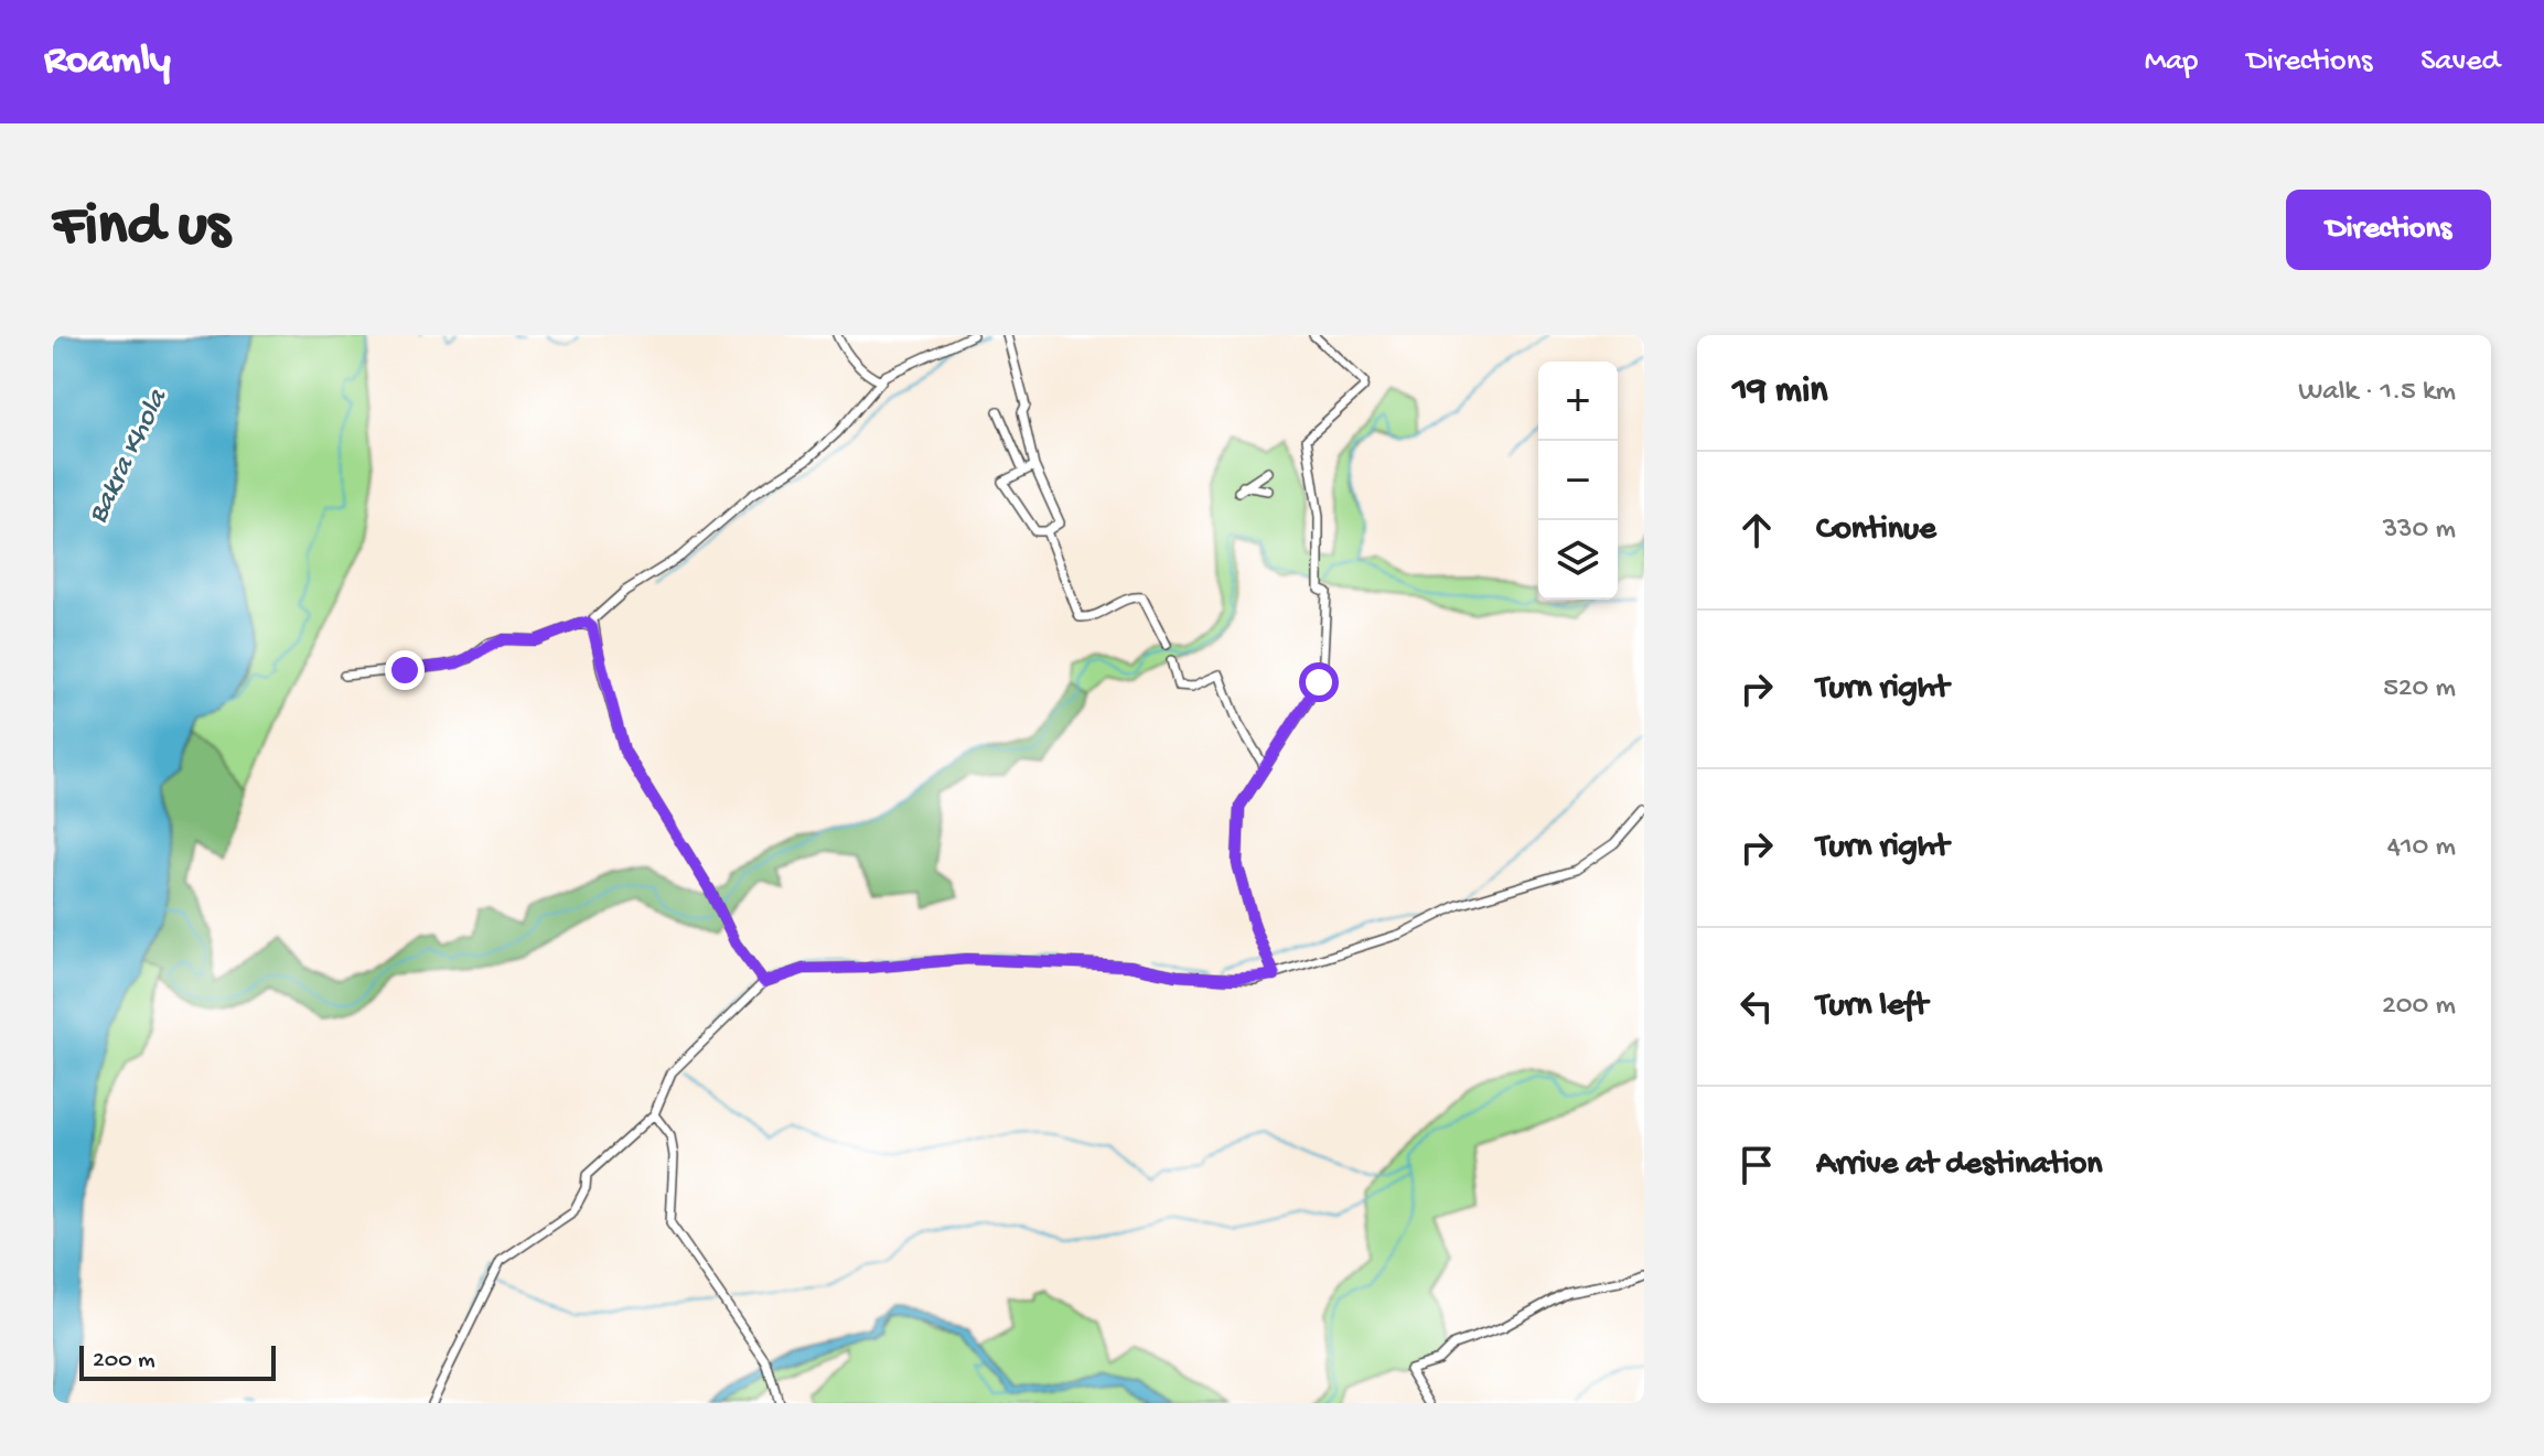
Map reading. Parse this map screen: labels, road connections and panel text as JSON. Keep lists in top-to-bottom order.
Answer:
{
  "water": ["Bakra Khola"],
  "scale_bar": "200 m",
  "page": {
    "header": "Roamly",
    "nav": ["Map", "Directions", "Saved"],
    "buttons": "Directions",
    "title": "Find us",
    "heading": ["19 min", "Walk · 1.5 km"],
    "map_buttons": ["+", "−"],
    "list": [
      ["Continue", "330 m"],
      ["Turn right", "520 m"],
      ["Turn right", "410 m"],
      ["Turn left", "200 m"],
      "Arrive at destination"
    ],
    "scale": "200 m"
  }
}
